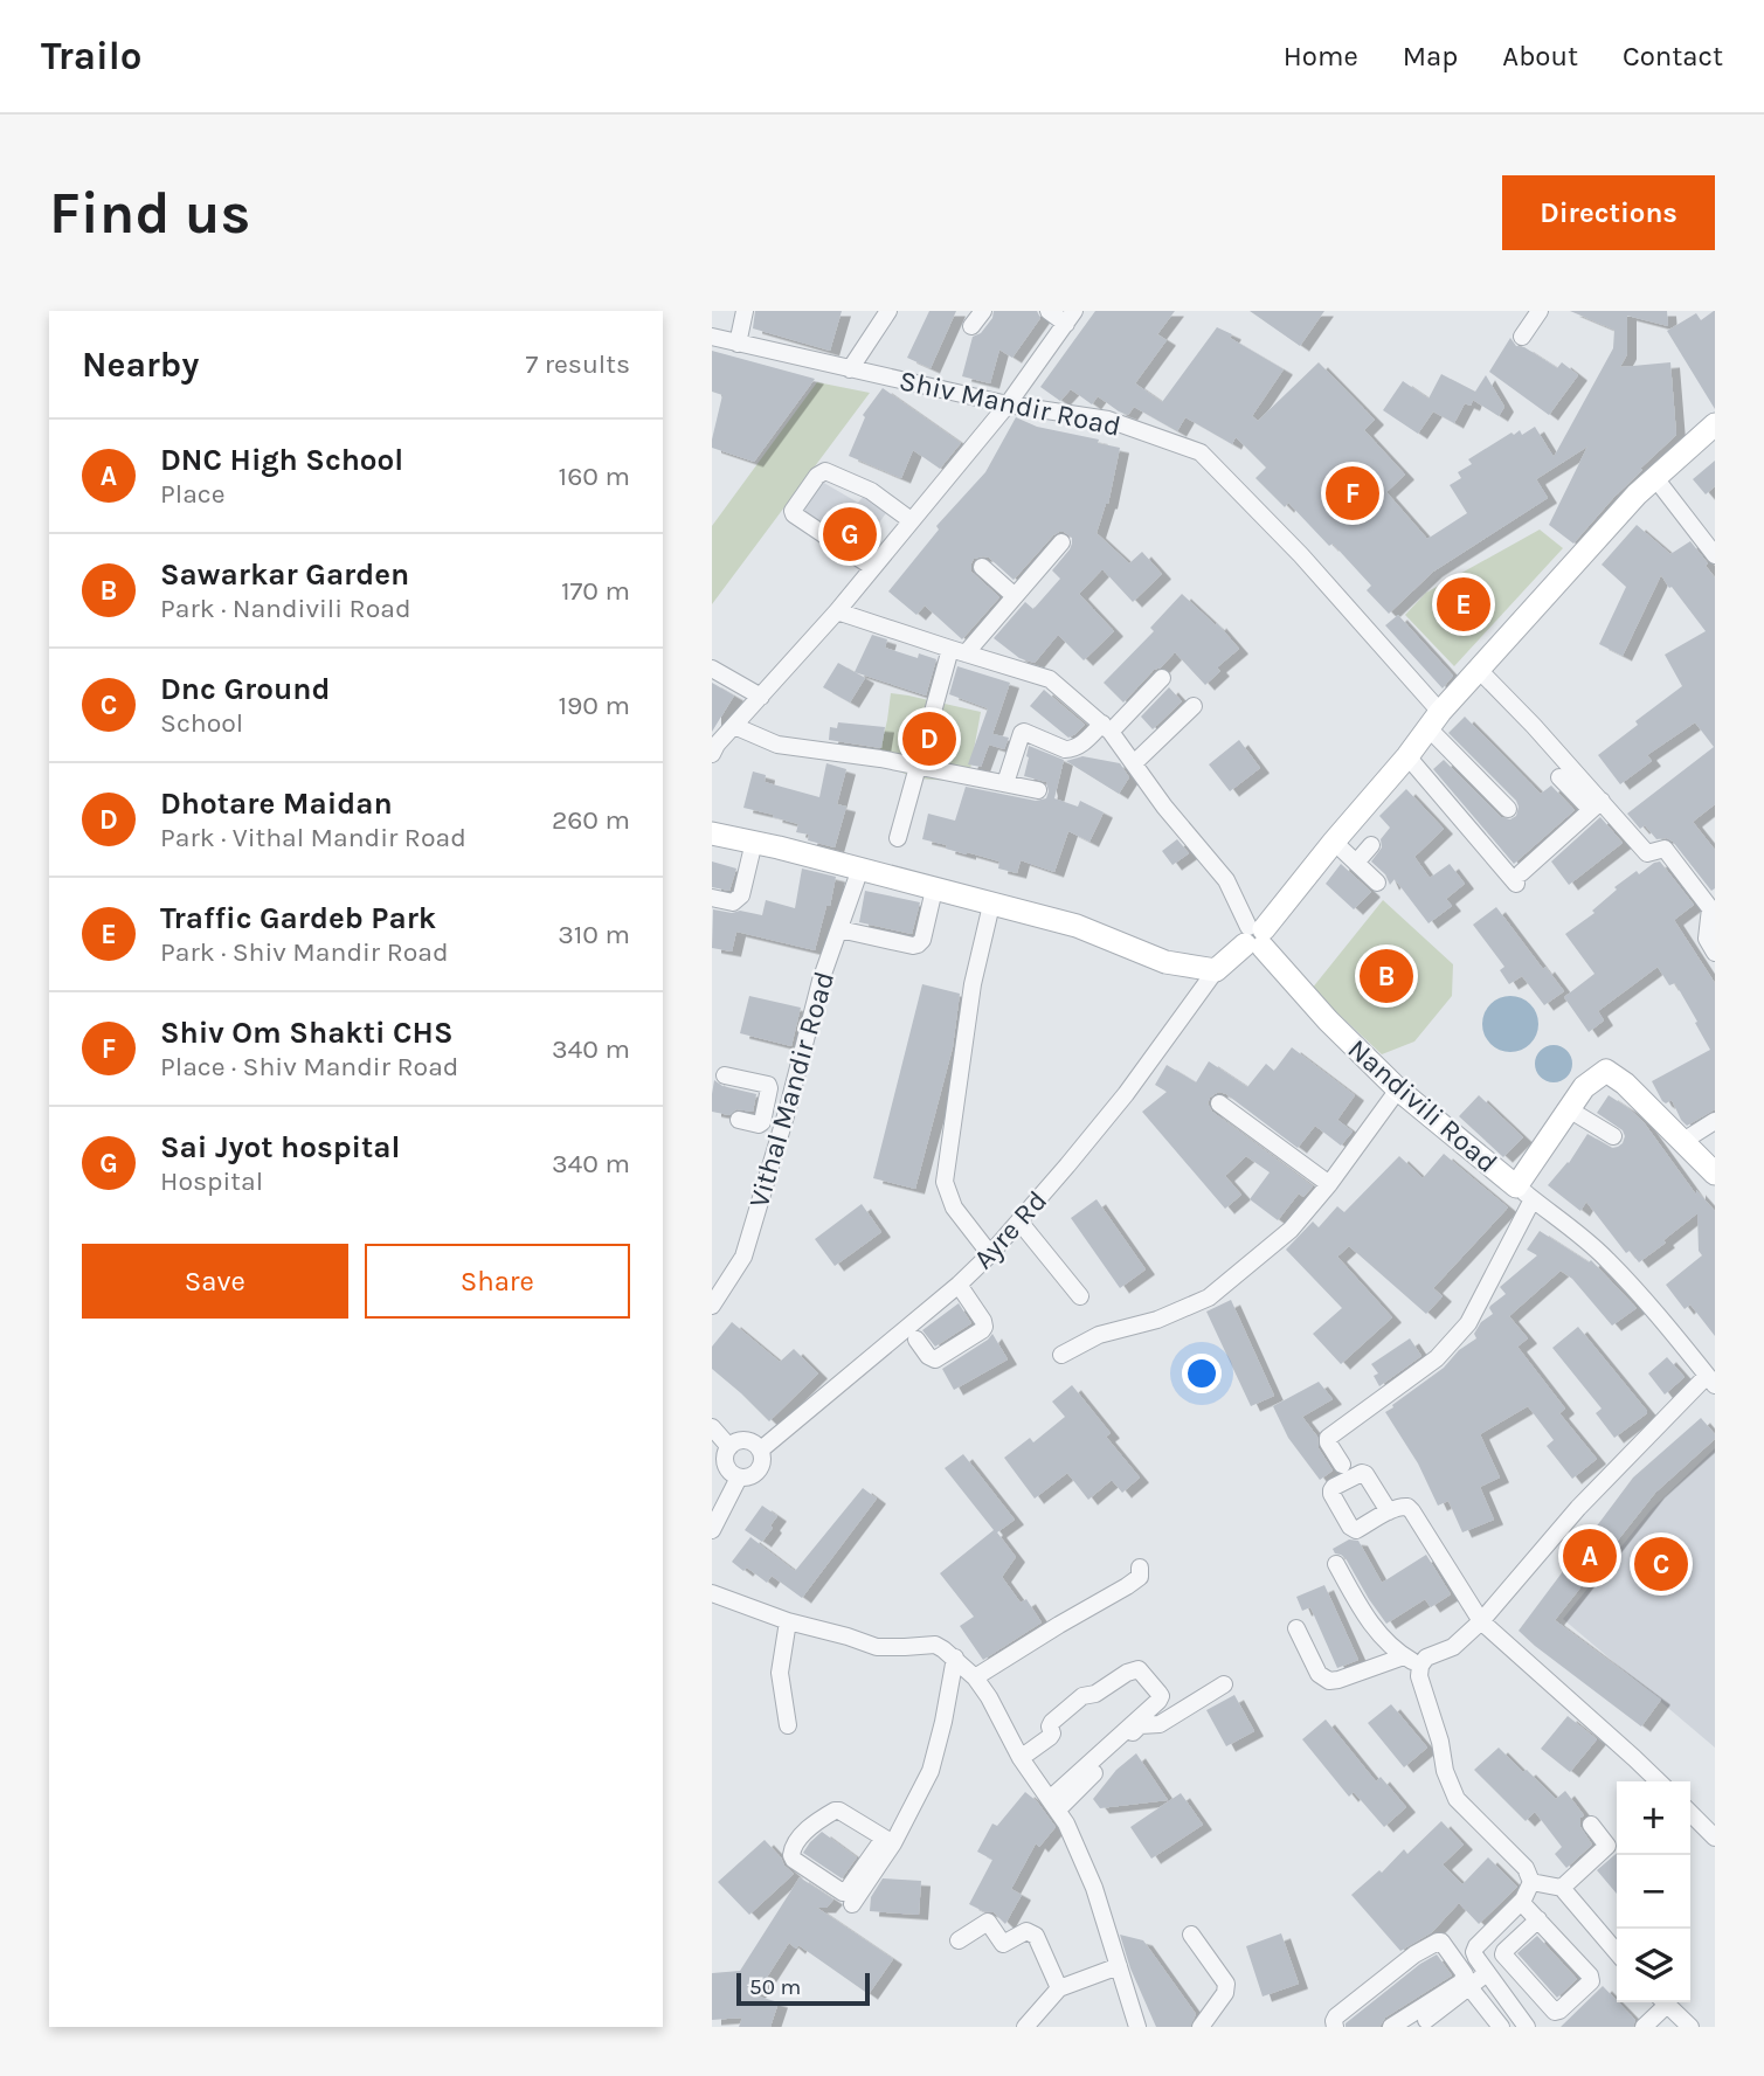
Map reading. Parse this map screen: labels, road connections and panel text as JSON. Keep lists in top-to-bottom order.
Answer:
{
  "streets": {
    "street": [
      "Shiv Mandir Road",
      "Vithal Mandir Road",
      "Nandivili Road",
      "Ayre Rd"
    ]
  },
  "scale_bar": "50 m",
  "page": {
    "header": "Trailo",
    "nav": [
      "Home",
      "Map",
      "About",
      "Contact"
    ],
    "buttons": [
      "Directions",
      ["Save", "Share"]
    ],
    "title": "Find us",
    "heading": ["Nearby", "7 results"],
    "list": [
      {
        "mark": "A",
        "name": "DNC High School",
        "note": "Place",
        "value": "160 m"
      },
      {
        "mark": "B",
        "name": "Sawarkar Garden",
        "note": "Park · Nandivili Road",
        "value": "170 m"
      },
      {
        "mark": "C",
        "name": "Dnc Ground",
        "note": "School",
        "value": "190 m"
      },
      {
        "mark": "D",
        "name": "Dhotare Maidan",
        "note": "Park · Vithal Mandir Road",
        "value": "260 m"
      },
      {
        "mark": "E",
        "name": "Traffic Gardeb Park",
        "note": "Park · Shiv Mandir Road",
        "value": "310 m"
      },
      {
        "mark": "F",
        "name": "Shiv Om Shakti CHS",
        "note": "Place · Shiv Mandir Road",
        "value": "340 m"
      },
      {
        "mark": "G",
        "name": "Sai Jyot hospital",
        "note": "Hospital",
        "value": "340 m"
      }
    ],
    "pins": [
      "F",
      "G",
      "E",
      "D",
      "B",
      "A",
      "C"
    ],
    "map_buttons": ["+", "−"],
    "scale": "50 m"
  }
}
